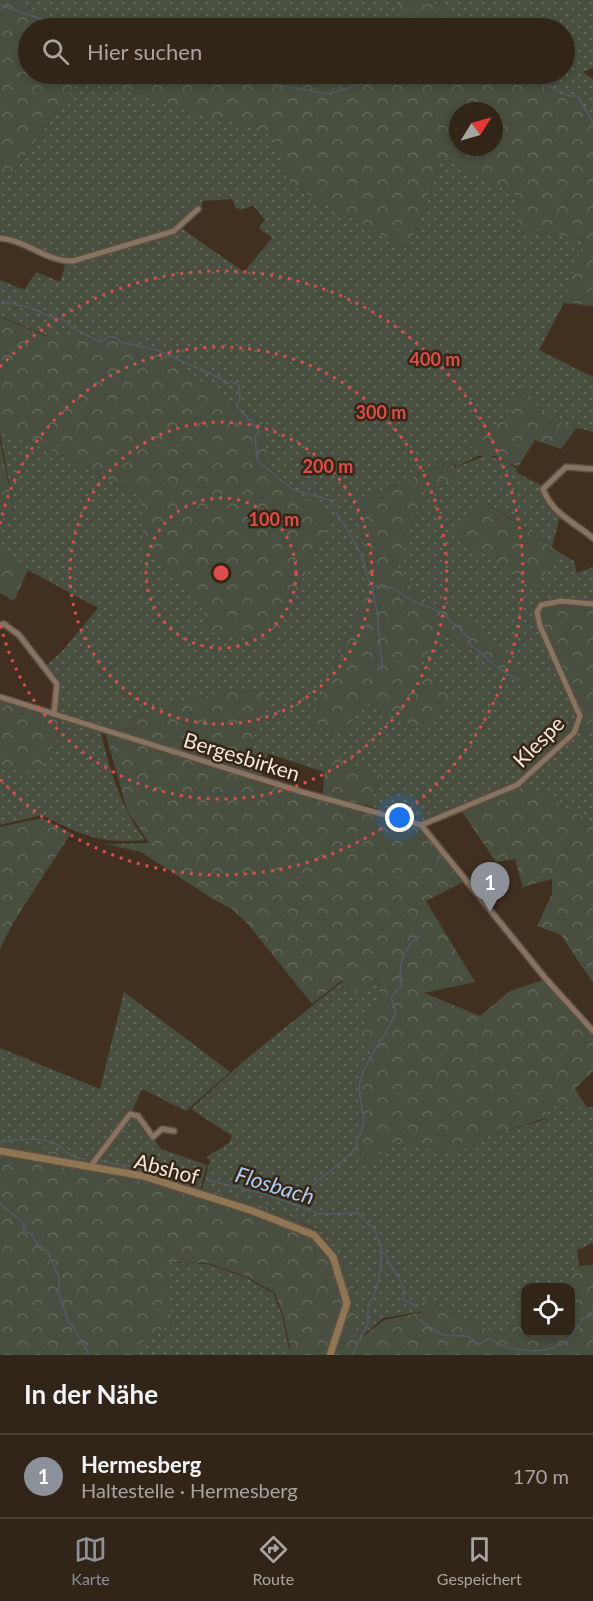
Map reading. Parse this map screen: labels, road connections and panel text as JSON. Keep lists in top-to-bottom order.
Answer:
{
  "streets": {
    "street": ["Klespe", "Bergesbirken", "Abshof"]
  },
  "crossings": [
    ["Klespe", "Bergesbirken"]
  ],
  "water": ["Flosbach"],
  "north": "top right",
  "page": {
    "search": "Hier suchen",
    "pins": "1",
    "heading": "In der Nähe",
    "list": [
      {
        "mark": "1",
        "name": "Hermesberg",
        "note": "Haltestelle · Hermesberg",
        "value": "170 m"
      }
    ],
    "nav": ["Karte", "Route", "Gespeichert"]
  },
  "rings": [
    "400 m",
    "300 m",
    "200 m",
    "100 m"
  ]
}
